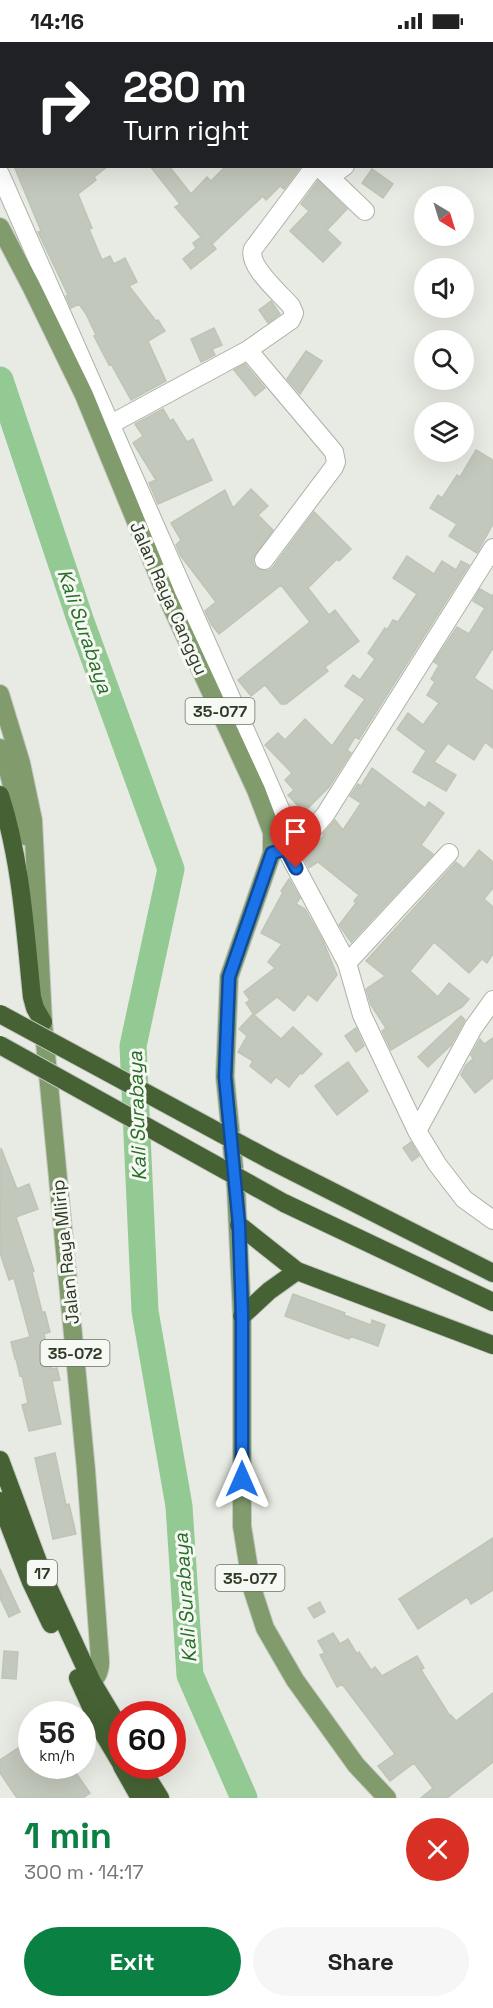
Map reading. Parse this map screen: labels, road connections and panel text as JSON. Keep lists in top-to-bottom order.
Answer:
{
  "streets": {
    "highway": ["17"],
    "main road": [
      "Jalan Raya Canggu",
      "35-077",
      "Jalan Raya Mlirip",
      "35-072"
    ]
  },
  "crossings": [
    ["Jalan Raya Mlirip", "17"]
  ],
  "water": ["Kali Surabaya"],
  "north": "bottom right",
  "page": {
    "status": "14:16",
    "turn": ["280 m", "Turn right"],
    "speed": "56 km/h",
    "limit": "60",
    "heading": ["1 min", "300 m · 14:17"],
    "buttons": ["Exit", "Share"]
  }
}
